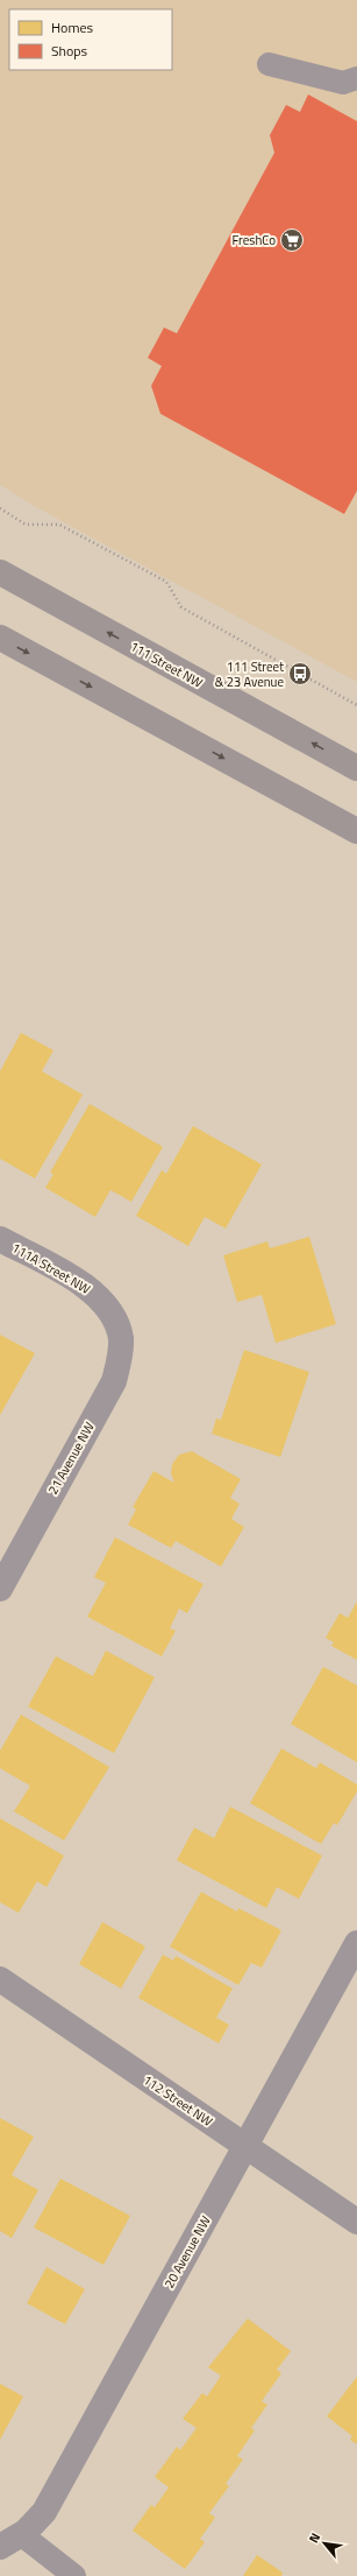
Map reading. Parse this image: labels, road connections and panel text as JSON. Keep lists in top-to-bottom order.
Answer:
{
  "streets": {
    "main road": ["111 Street NW"],
    "street": [
      "111A Street NW",
      "21 Avenue NW",
      "112 Street NW",
      "20 Avenue NW"
    ]
  },
  "crossings": [
    ["111A Street NW", "21 Avenue NW"],
    ["112 Street NW", "20 Avenue NW"]
  ],
  "places": {
    "supermarket": ["FreshCo"],
    "bus stop": ["111 Street & 23 Avenue"]
  },
  "legend": ["Homes", "Shops"],
  "north": "top left"
}
